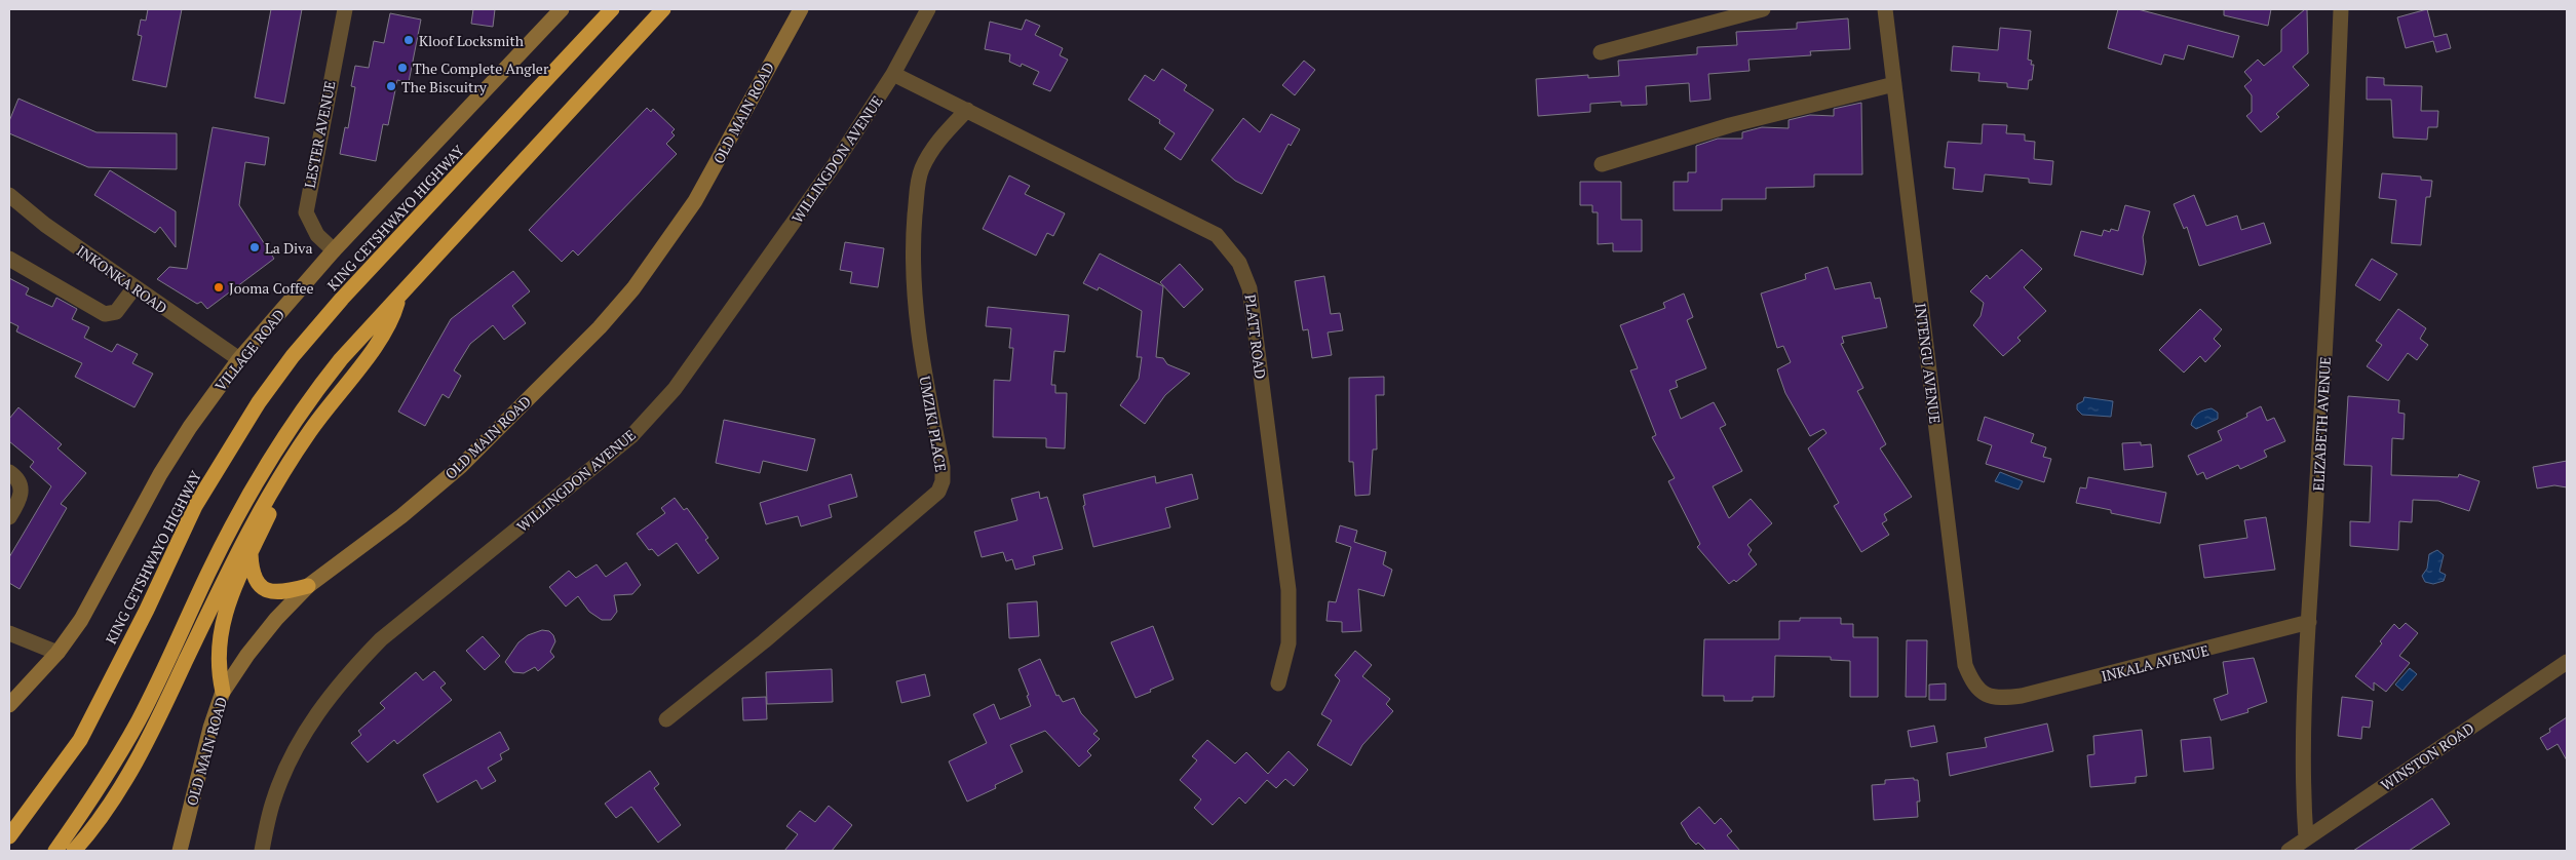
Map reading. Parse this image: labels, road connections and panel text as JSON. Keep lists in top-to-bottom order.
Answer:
{
  "streets": {
    "highway": ["KING CETSHWAYO HIGHWAY"],
    "main road": ["OLD MAIN ROAD", "VILLAGE ROAD"],
    "street": [
      "LESTER AVENUE",
      "WILLINGDON AVENUE",
      "INKONKA ROAD",
      "PLATT ROAD",
      "INTENGU AVENUE",
      "UMZIKI PLACE",
      "ELIZABETH AVENUE",
      "INKALA AVENUE",
      "WINSTON ROAD"
    ]
  },
  "crossings": [
    ["LESTER AVENUE", "VILLAGE ROAD"],
    ["WILLINGDON AVENUE", "PLATT ROAD"],
    ["INKONKA ROAD", "VILLAGE ROAD"],
    ["PLATT ROAD", "UMZIKI PLACE"],
    ["INTENGU AVENUE", "INKALA AVENUE"],
    ["ELIZABETH AVENUE", "INKALA AVENUE"],
    ["ELIZABETH AVENUE", "WINSTON ROAD"]
  ],
  "places": [
    "Kloof Locksmith",
    "The Complete Angler",
    "The Biscuitry",
    "La Diva",
    "Jooma Coffee"
  ]
}
